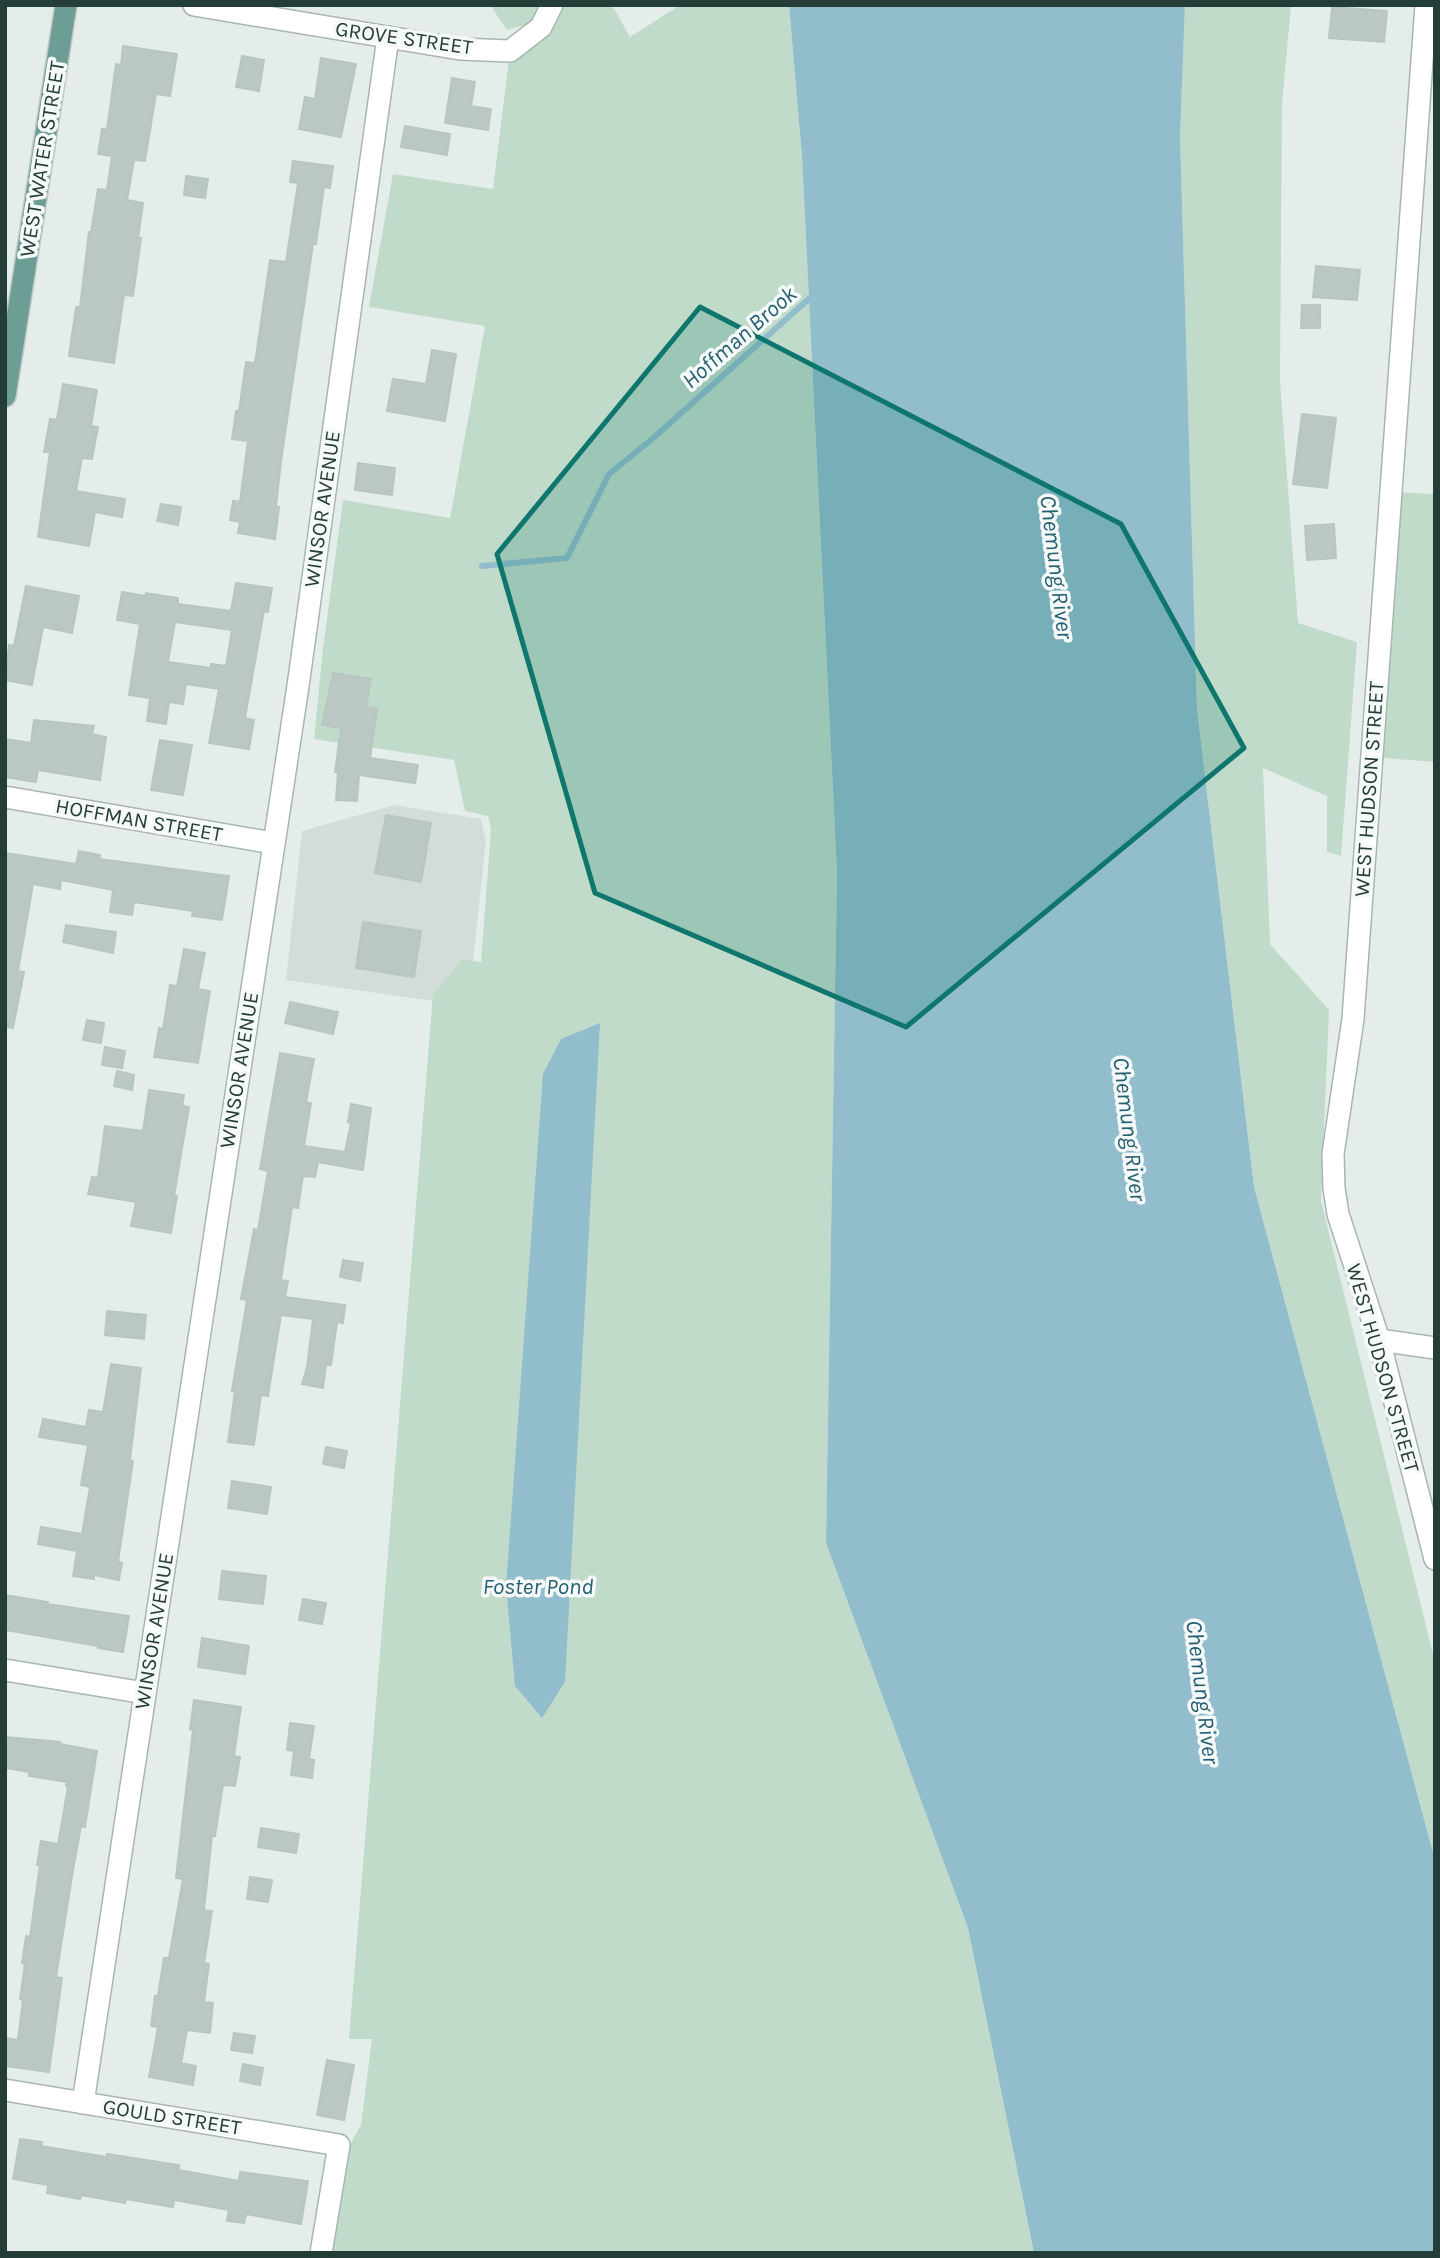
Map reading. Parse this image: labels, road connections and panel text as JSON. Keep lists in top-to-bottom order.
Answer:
{
  "streets": {
    "main road": ["WEST WATER STREET"],
    "street": [
      "GROVE STREET",
      "WINSOR AVENUE",
      "WEST HUDSON STREET",
      "HOFFMAN STREET",
      "GOULD STREET"
    ]
  },
  "crossings": [
    ["GROVE STREET", "WINSOR AVENUE"],
    ["WINSOR AVENUE", "HOFFMAN STREET"],
    ["WINSOR AVENUE", "GOULD STREET"]
  ],
  "water": ["Hoffman Brook", "Chemung River", "Foster Pond"]
}
